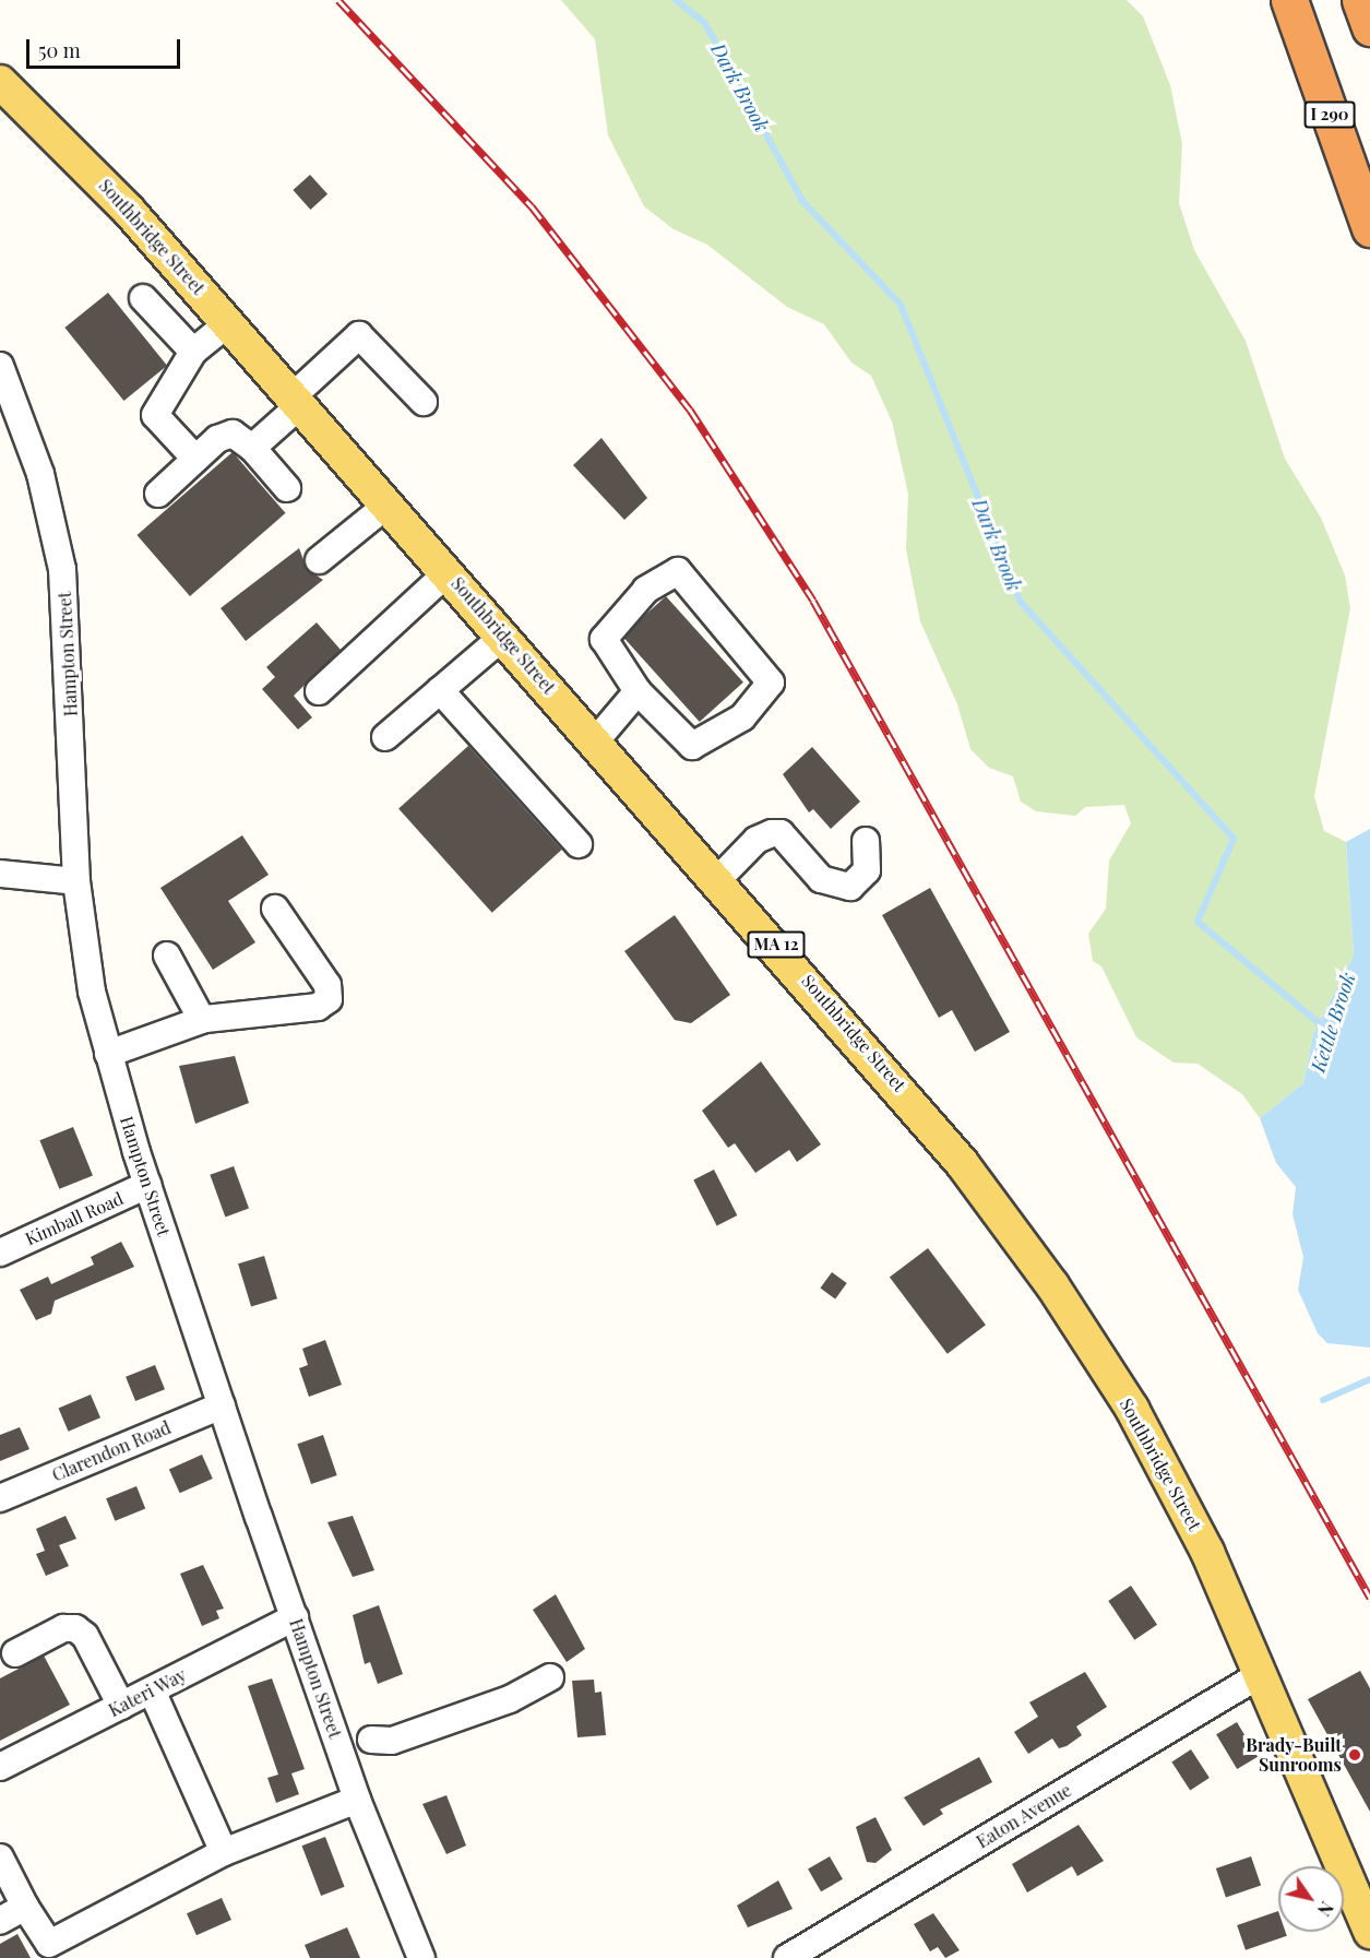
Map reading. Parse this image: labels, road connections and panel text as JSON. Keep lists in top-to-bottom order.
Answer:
{
  "streets": {
    "highway": ["I 290"],
    "main road": ["Southbridge Street", "MA 12"],
    "street": [
      "Hampton Street",
      "Kimball Road",
      "Clarendon Road",
      "Kateri Way",
      "Eaton Avenue"
    ]
  },
  "crossings": [
    ["Southbridge Street", "Eaton Avenue"],
    ["Hampton Street", "Kimball Road"],
    ["Hampton Street", "Clarendon Road"],
    ["Hampton Street", "Kateri Way"]
  ],
  "water": ["Dark Brook", "Kettle Brook"],
  "places": ["Brady-Built Sunrooms"],
  "scale_bar": "50 m",
  "north": "bottom right"
}
